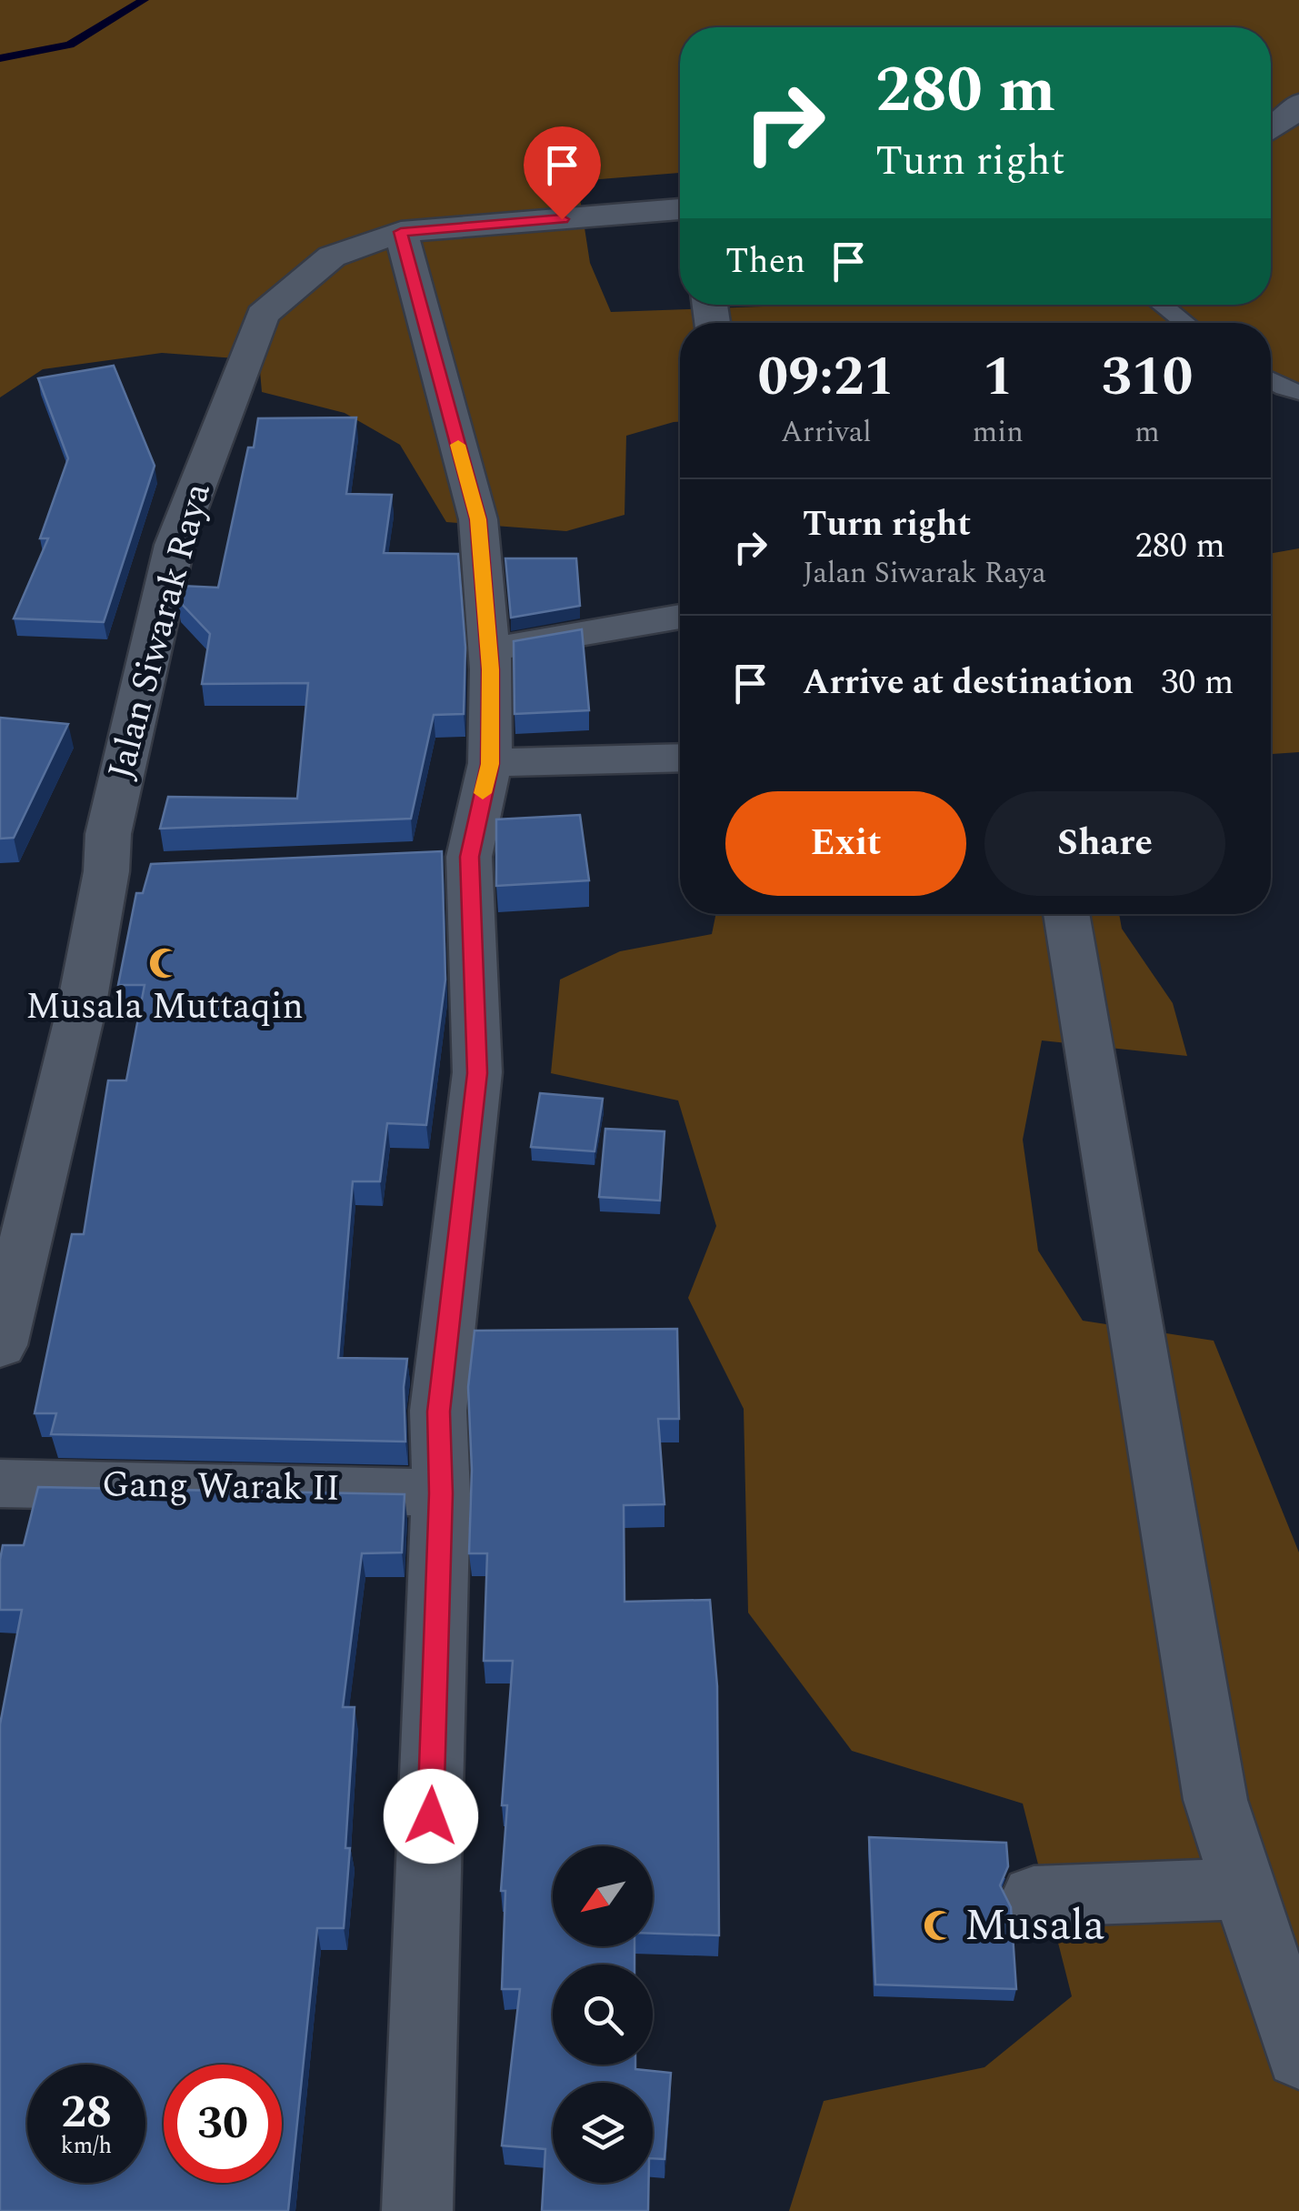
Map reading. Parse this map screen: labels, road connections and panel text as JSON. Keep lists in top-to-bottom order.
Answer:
{
  "streets": {
    "street": ["Jalan Siwarak Raya", "Gang Warak II"]
  },
  "places": {
    "mosque": ["Musala Muttaqin", "Musala"]
  },
  "north": "bottom left",
  "page": {
    "turn": ["280 m", "Turn right"],
    "then": "Then",
    "eta": [
      "09:21",
      "Arrival",
      "1",
      "min",
      "310",
      "m"
    ],
    "list": [
      {
        "name": "Turn right",
        "note": "Jalan Siwarak Raya",
        "value": "280 m"
      },
      {
        "name": "Arrive at destination",
        "value": "30 m"
      }
    ],
    "buttons": ["Exit", "Share"],
    "speed": "28 km/h",
    "limit": "30"
  }
}
